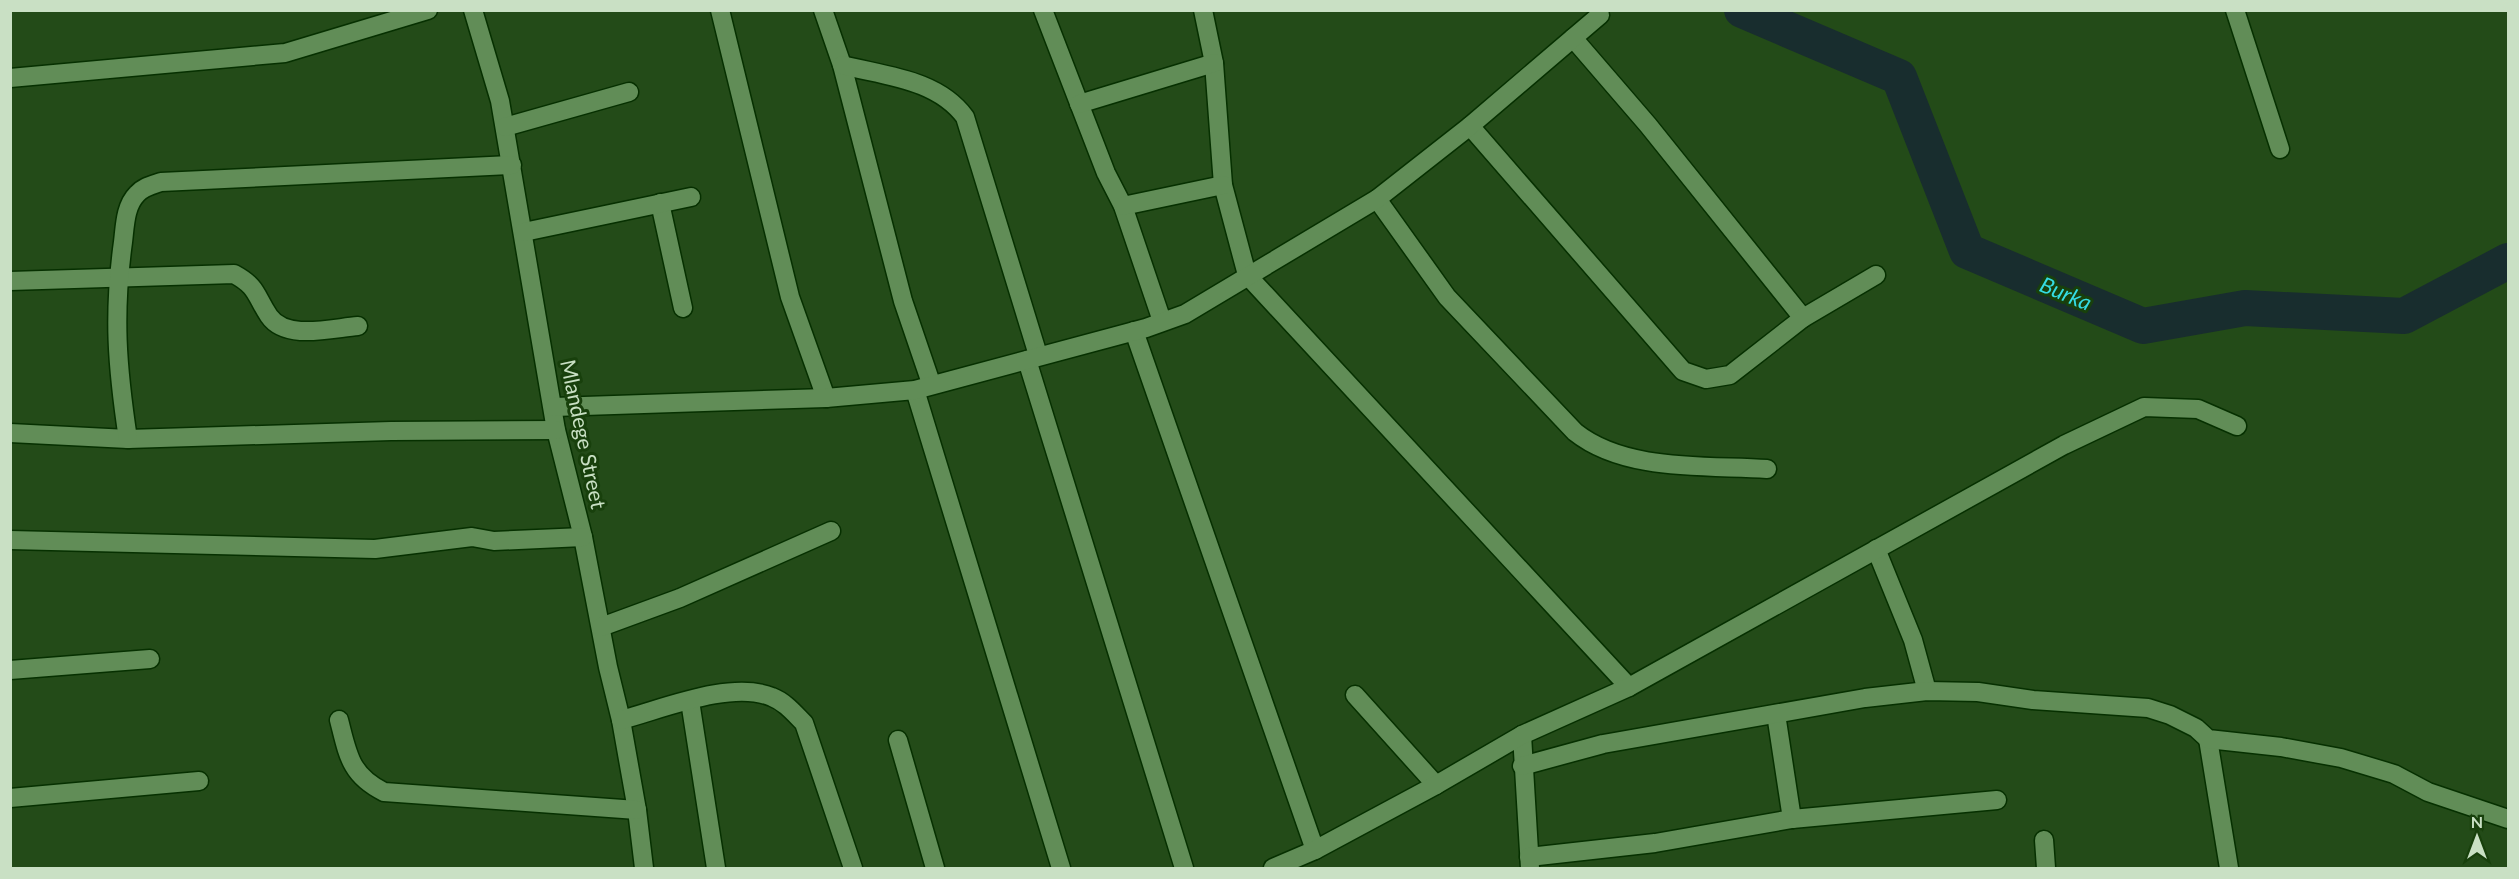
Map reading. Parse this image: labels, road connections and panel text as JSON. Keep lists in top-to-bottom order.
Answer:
{
  "streets": {
    "street": ["Mlandege Street"]
  },
  "water": ["Burka"],
  "north": "top"
}
